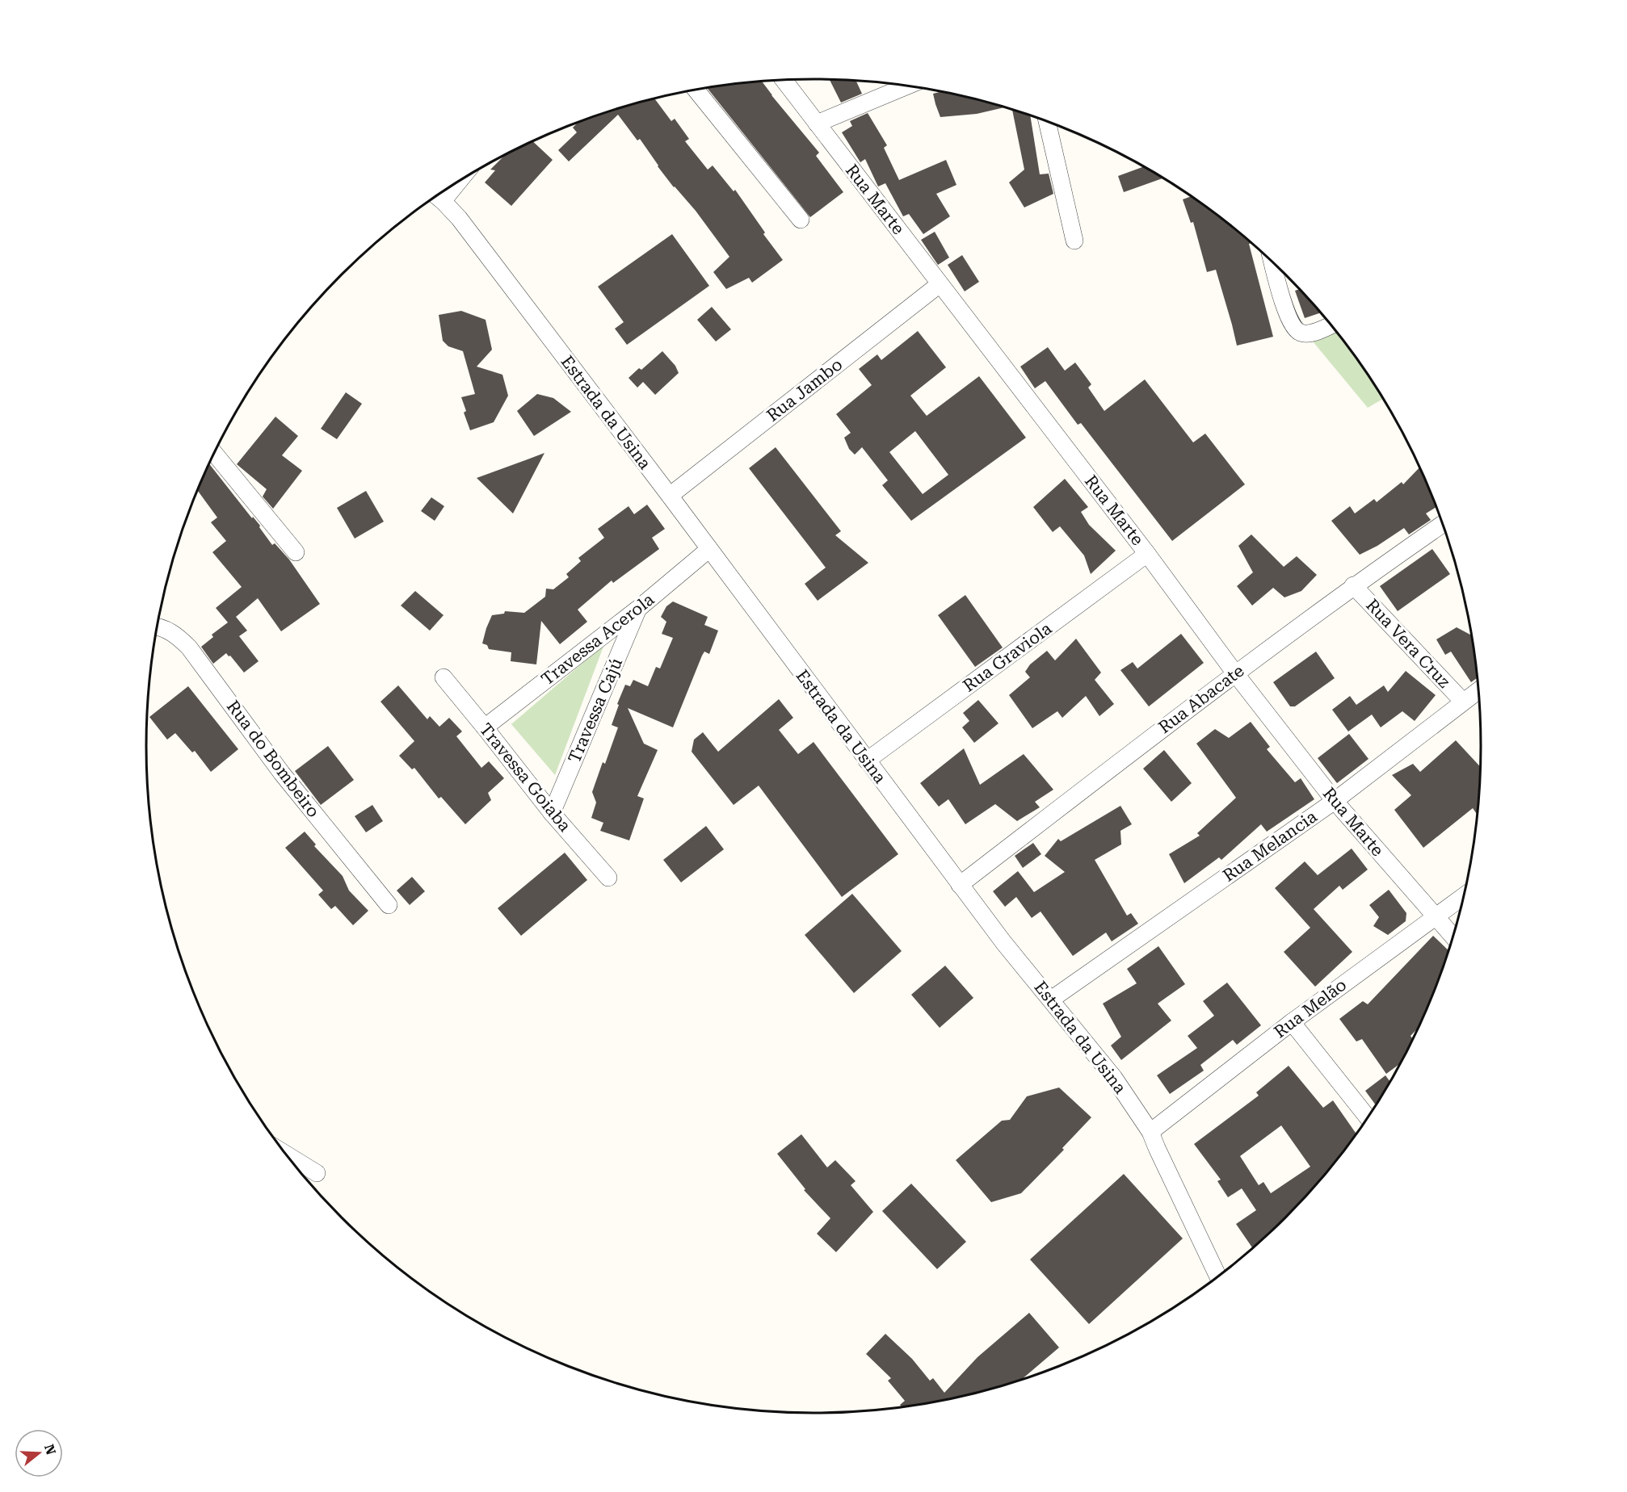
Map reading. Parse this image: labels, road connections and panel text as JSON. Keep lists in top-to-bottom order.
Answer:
{
  "streets": {
    "street": [
      "Rua Marte",
      "Rua Jambo",
      "Estrada da Usina",
      "Travessa Acerola",
      "Rua Vera Cruz",
      "Rua Graviola",
      "Rua Abacate",
      "Travessa Cajú",
      "Rua do Bombeiro",
      "Travessa Goiaba",
      "Rua Melancia",
      "Rua Melão"
    ]
  },
  "crossings": [
    ["Rua Marte", "Rua Jambo"],
    ["Rua Marte", "Rua Graviola"],
    ["Rua Marte", "Rua Abacate"],
    ["Rua Marte", "Rua Melancia"],
    ["Rua Marte", "Rua Melão"],
    ["Rua Jambo", "Estrada da Usina"],
    ["Estrada da Usina", "Travessa Acerola"],
    ["Estrada da Usina", "Rua Graviola"],
    ["Estrada da Usina", "Rua Abacate"],
    ["Estrada da Usina", "Rua Melancia"],
    ["Estrada da Usina", "Rua Melão"],
    ["Travessa Acerola", "Travessa Cajú"],
    ["Travessa Acerola", "Travessa Goiaba"],
    ["Rua Vera Cruz", "Rua Abacate"],
    ["Rua Vera Cruz", "Rua Melancia"],
    ["Travessa Cajú", "Travessa Goiaba"]
  ],
  "north": "right"
}
